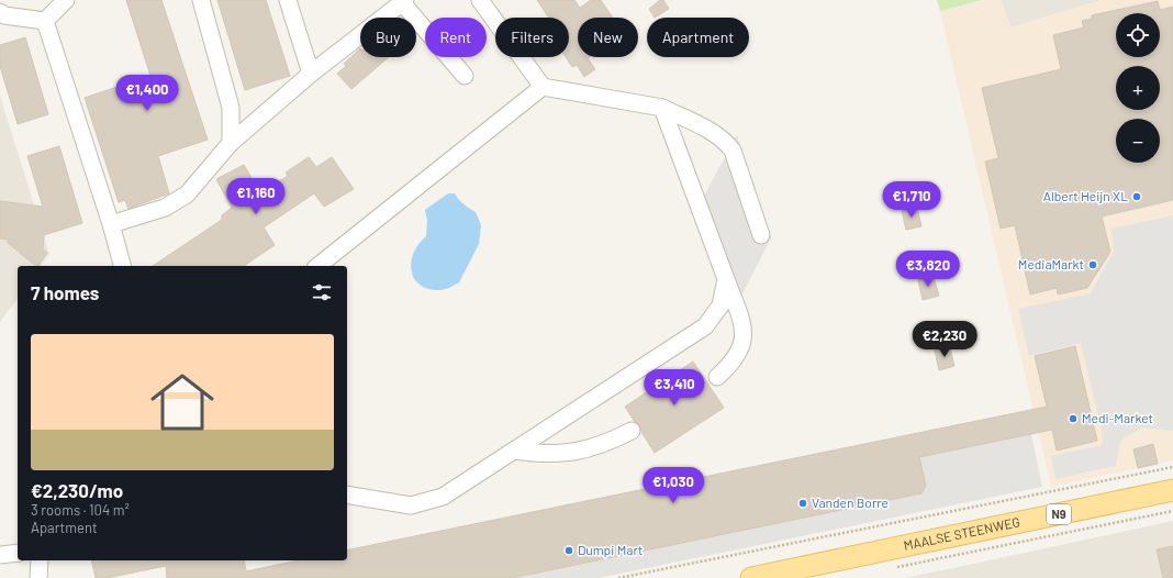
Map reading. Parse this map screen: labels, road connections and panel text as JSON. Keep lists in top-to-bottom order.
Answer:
{
  "streets": {
    "main road": ["N9", "MAALSE STEENWEG"]
  },
  "places": [
    "Albert Heijn XL",
    "MediaMarkt",
    "Medi-Market",
    "Vanden Borre",
    "Dumpi Mart"
  ],
  "page": {
    "map_buttons": ["+", "−"],
    "chip": [
      "Buy",
      "Rent",
      "Filters",
      "New",
      "Apartment"
    ],
    "price": [
      "€1,400",
      "€1,160",
      "€1,710",
      "€3,820",
      "€2,230",
      "€3,410",
      "€1,030"
    ],
    "heading": "7 homes",
    "list": [
      {
        "name": "€2,230/mo",
        "note": "3 rooms · 104 m² · Apartment"
      }
    ]
  }
}
